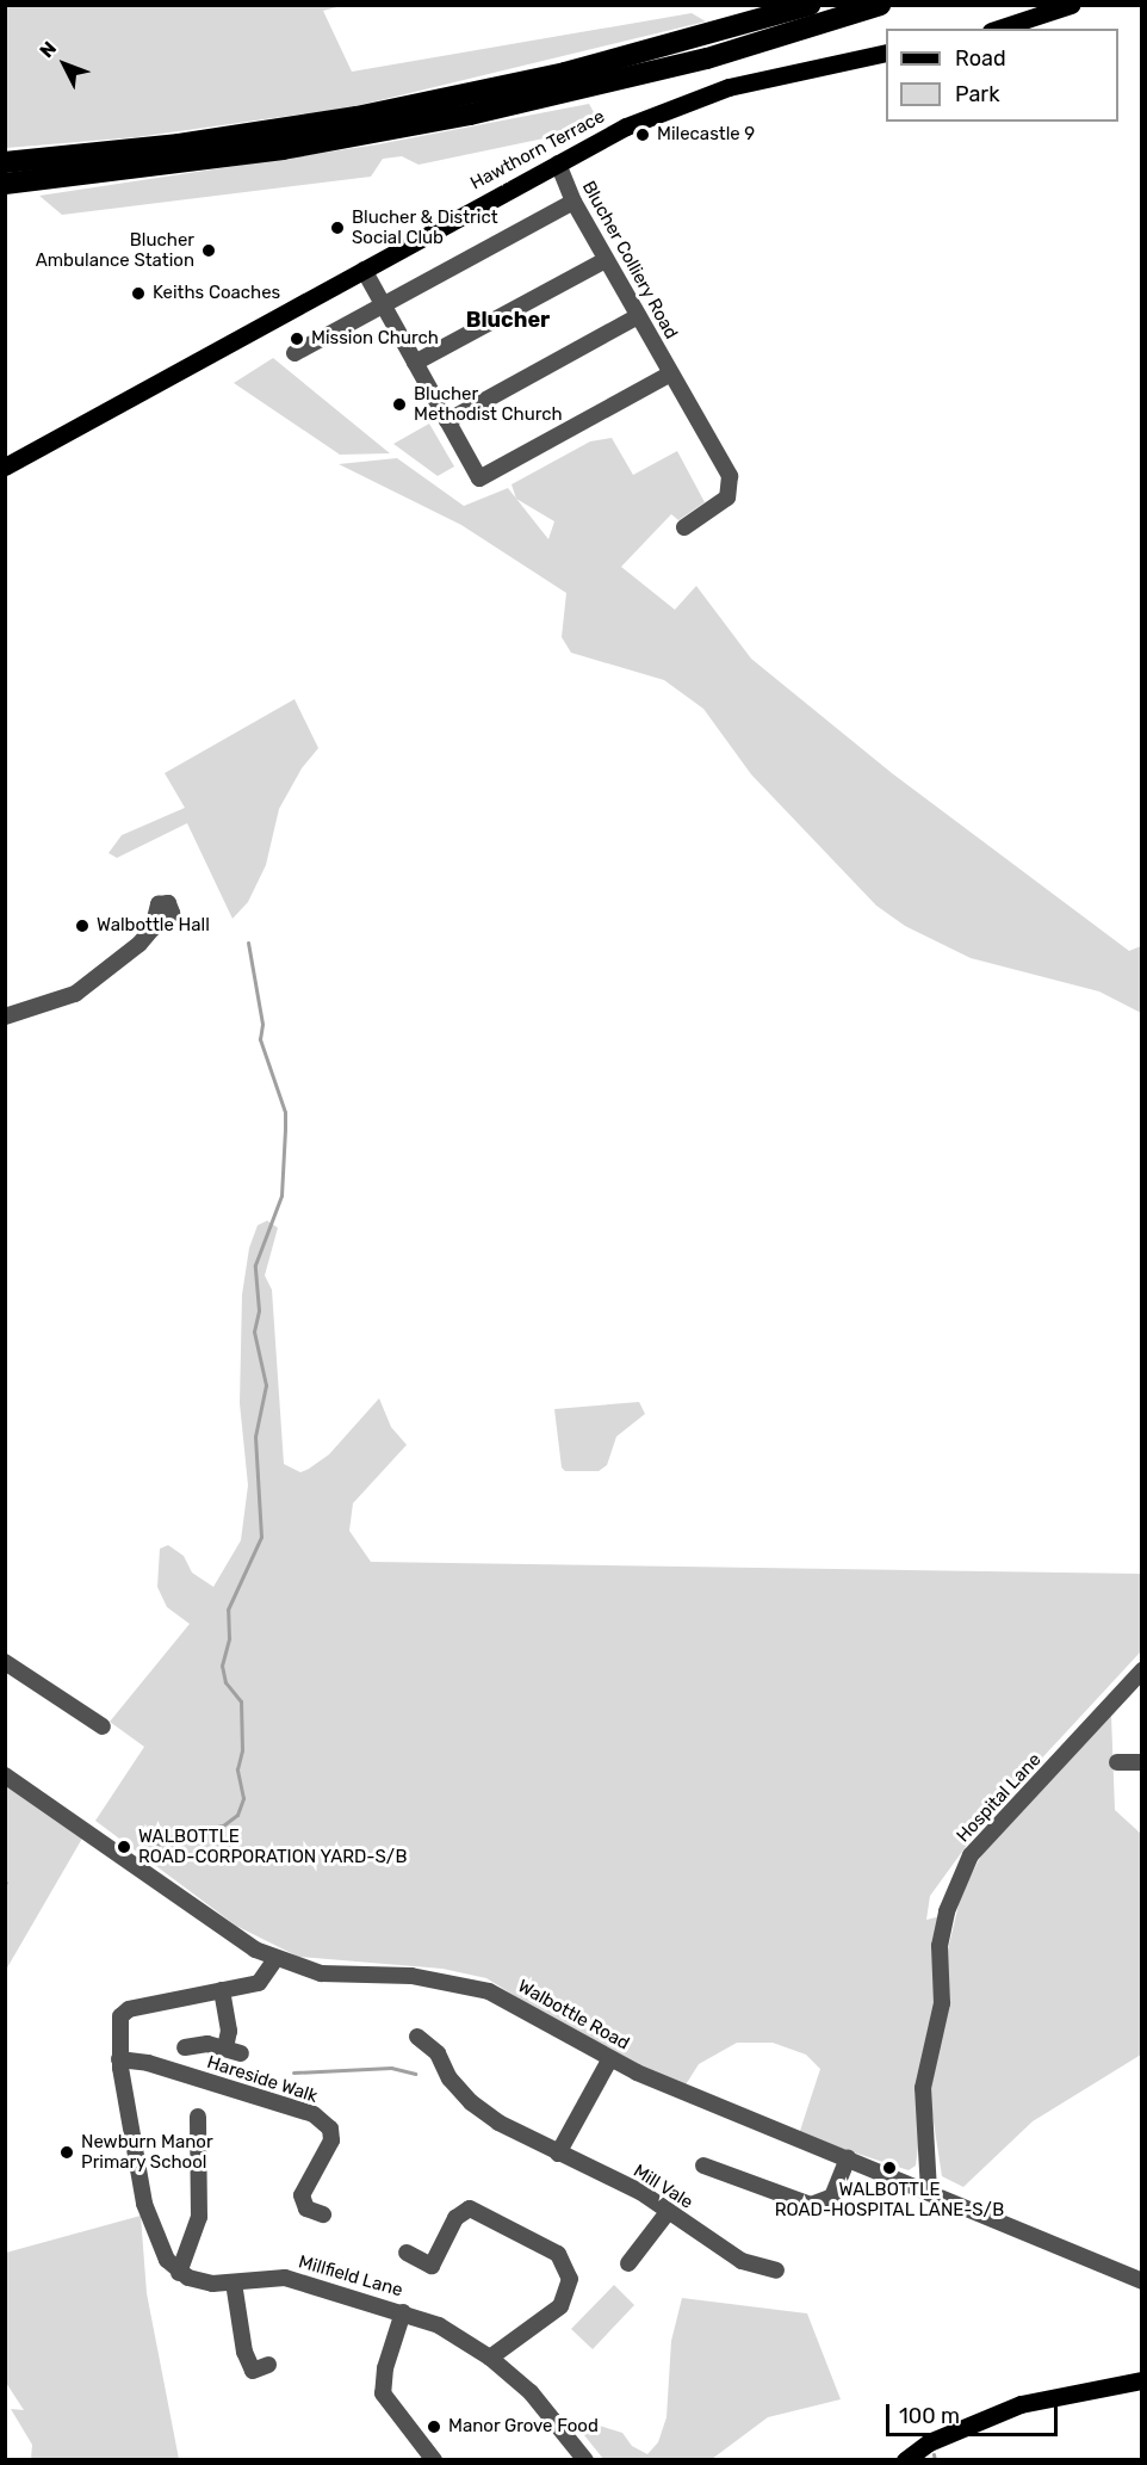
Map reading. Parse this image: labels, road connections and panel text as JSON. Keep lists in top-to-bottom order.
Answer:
{
  "streets": {
    "main road": ["Hawthorn Terrace"],
    "street": [
      "Blucher Colliery Road",
      "Hospital Lane",
      "Walbottle Road",
      "Hareside Walk",
      "Mill Vale",
      "Millfield Lane"
    ]
  },
  "crossings": [
    ["Hawthorn Terrace", "Blucher Colliery Road"],
    ["Hospital Lane", "Walbottle Road"]
  ],
  "districts": ["Blucher"],
  "places": [
    "Milecastle 9",
    "Blucher & District Social Club",
    "Blucher Ambulance Station",
    "Keiths Coaches",
    "Mission Church",
    "Blucher Methodist Church",
    "Walbottle Hall",
    "WALBOTTLE ROAD-CORPORATION YARD-S/B",
    "Newburn Manor Primary School",
    "WALBOTTLE ROAD-HOSPITAL LANE-S/B",
    "Manor Grove Food"
  ],
  "legend": ["Road", "Park"],
  "scale_bar": "100 m",
  "north": "top left"
}
